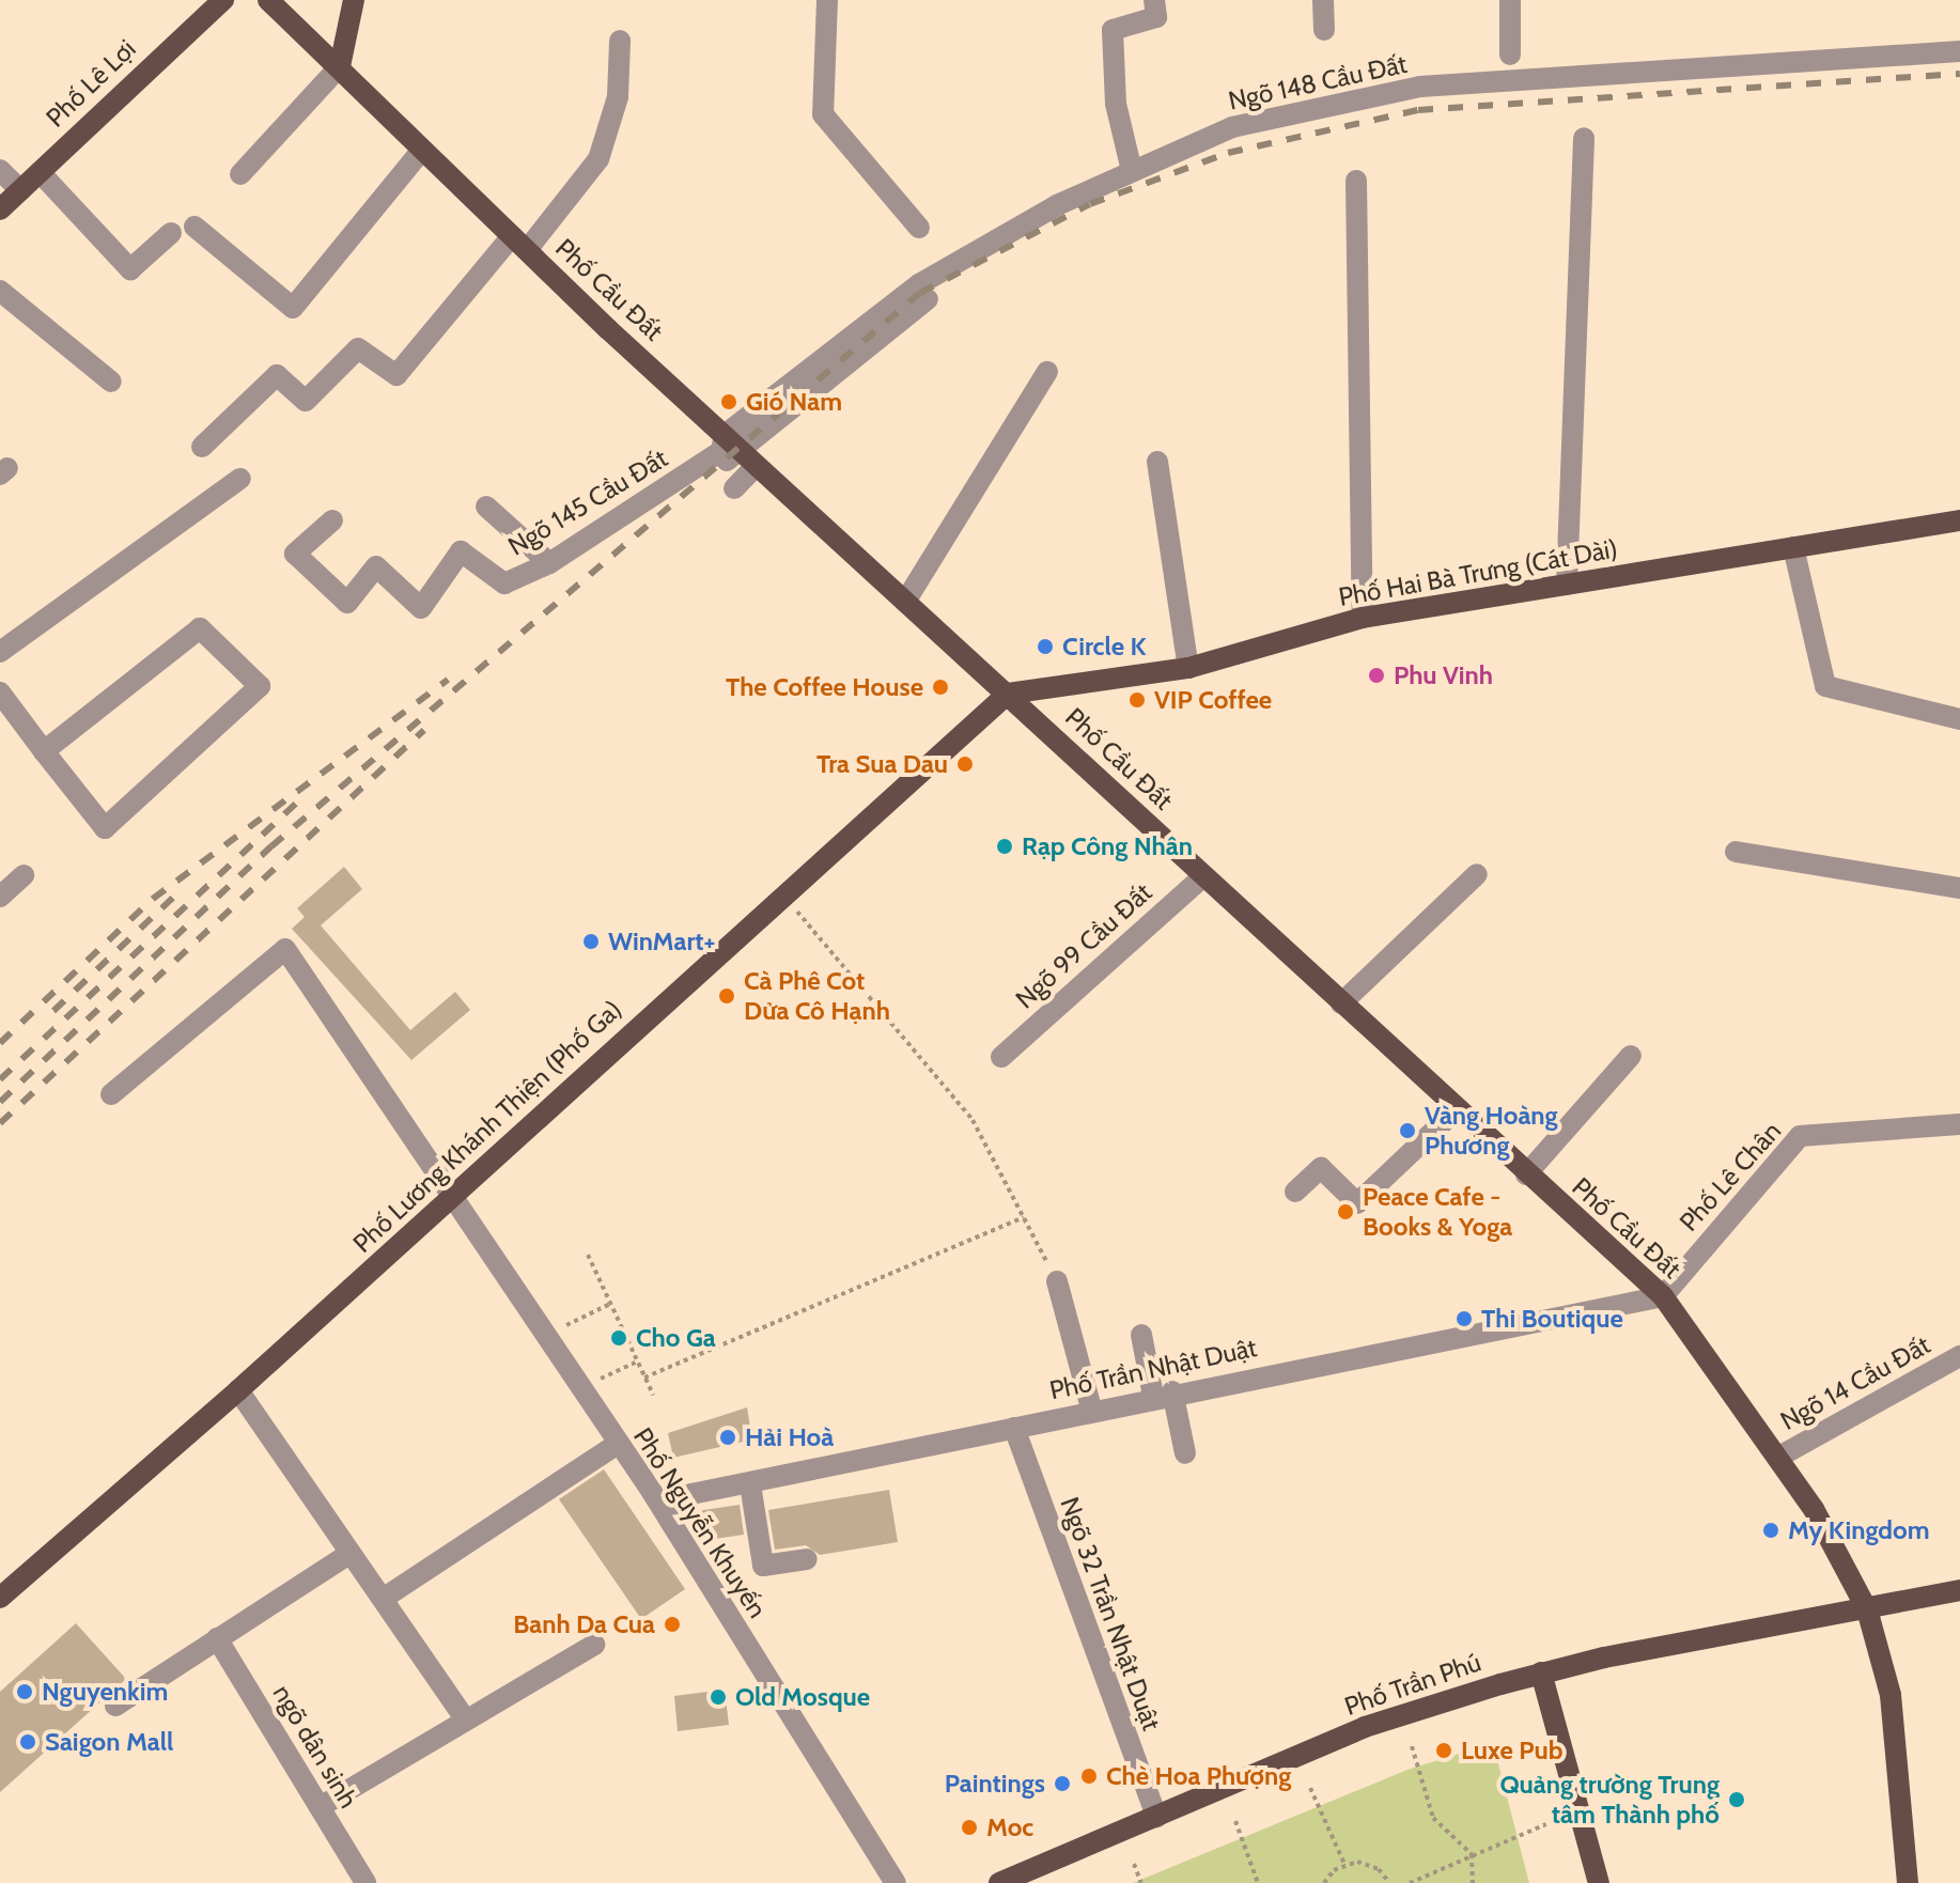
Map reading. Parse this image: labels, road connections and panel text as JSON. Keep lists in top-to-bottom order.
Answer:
{
  "streets": {
    "main road": [
      "Phố Lê Lợi",
      "Phố Cầu Đất",
      "Phố Hai Bà Trưng (Cát Dài)",
      "Phố Lương Khánh Thiện (Phố Ga)",
      "Phố Trần Phú"
    ],
    "street": [
      "Ngõ 148 Cầu Đất",
      "Ngõ 145 Cầu Đất",
      "Ngõ 99 Cầu Đất",
      "Phố Lê Chân",
      "Phố Trần Nhật Duật",
      "Ngõ 14 Cầu Đất",
      "Phố Nguyễn Khuyến",
      "Ngõ 32 Trần Nhật Duật",
      "ngõ dân sinh"
    ]
  },
  "crossings": [
    ["Ngõ 148 Cầu Đất", "Phố Cầu Đất"],
    ["Ngõ 148 Cầu Đất", "Ngõ 145 Cầu Đất"],
    ["Phố Cầu Đất", "Ngõ 145 Cầu Đất"],
    ["Phố Cầu Đất", "Phố Hai Bà Trưng (Cát Dài)"],
    ["Phố Cầu Đất", "Ngõ 99 Cầu Đất"],
    ["Phố Cầu Đất", "Phố Lương Khánh Thiện (Phố Ga)"],
    ["Phố Cầu Đất", "Phố Lê Chân"],
    ["Phố Cầu Đất", "Phố Trần Nhật Duật"],
    ["Phố Cầu Đất", "Ngõ 14 Cầu Đất"],
    ["Phố Cầu Đất", "Phố Trần Phú"],
    ["Phố Hai Bà Trưng (Cát Dài)", "Phố Lương Khánh Thiện (Phố Ga)"],
    ["Phố Lương Khánh Thiện (Phố Ga)", "Phố Nguyễn Khuyến"],
    ["Phố Lê Chân", "Phố Trần Nhật Duật"],
    ["Phố Trần Nhật Duật", "Phố Nguyễn Khuyến"],
    ["Phố Trần Nhật Duật", "Ngõ 32 Trần Nhật Duật"],
    ["Ngõ 32 Trần Nhật Duật", "Phố Trần Phú"]
  ],
  "places": [
    "Gió Nam",
    "Circle K",
    "Phu Vinh",
    "The Coffee House",
    "VIP Coffee",
    "Tra Sua Dau",
    "Rạp Công Nhân",
    "WinMart+",
    "Cà Phê Cot Dửa Cô Hạnh",
    "Vàng Hoàng Phương",
    "Peace Cafe - Books & Yoga",
    "Thi Boutique",
    "Cho Ga",
    "Hải Hoà",
    "My Kingdom",
    "Banh Da Cua",
    "Nguyenkim",
    "Old Mosque",
    "Saigon Mall",
    "Luxe Pub",
    "Chè Hoa Phượng",
    "Paintings",
    "Quảng trường Trung tâm Thành phố",
    "Moc"
  ]
}
